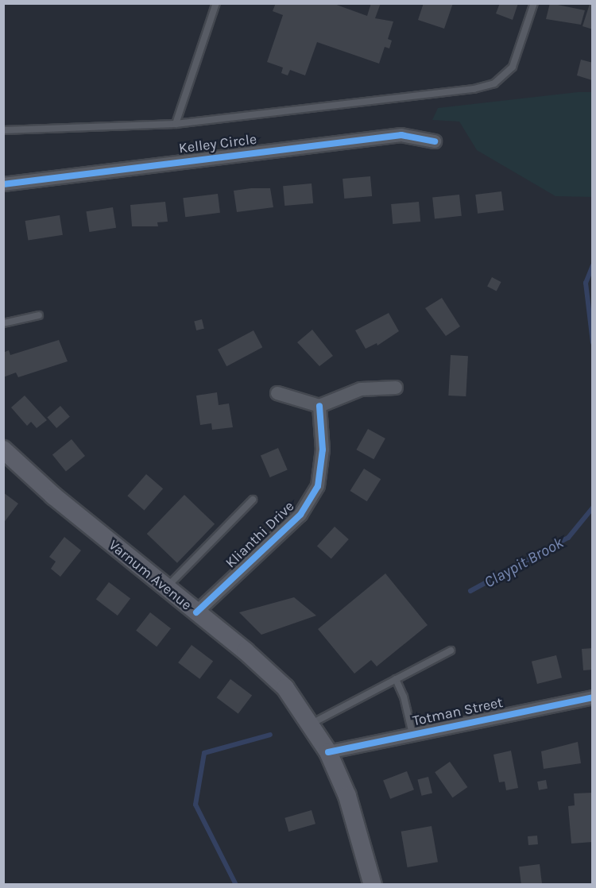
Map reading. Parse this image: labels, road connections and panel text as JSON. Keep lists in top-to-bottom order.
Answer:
{
  "streets": {
    "main road": ["Varnum Avenue"],
    "street": ["Kelley Circle", "Klianthi Drive", "Totman Street"]
  },
  "crossings": [
    ["Klianthi Drive", "Varnum Avenue"],
    ["Varnum Avenue", "Totman Street"]
  ],
  "water": ["Claypit Brook"]
}
